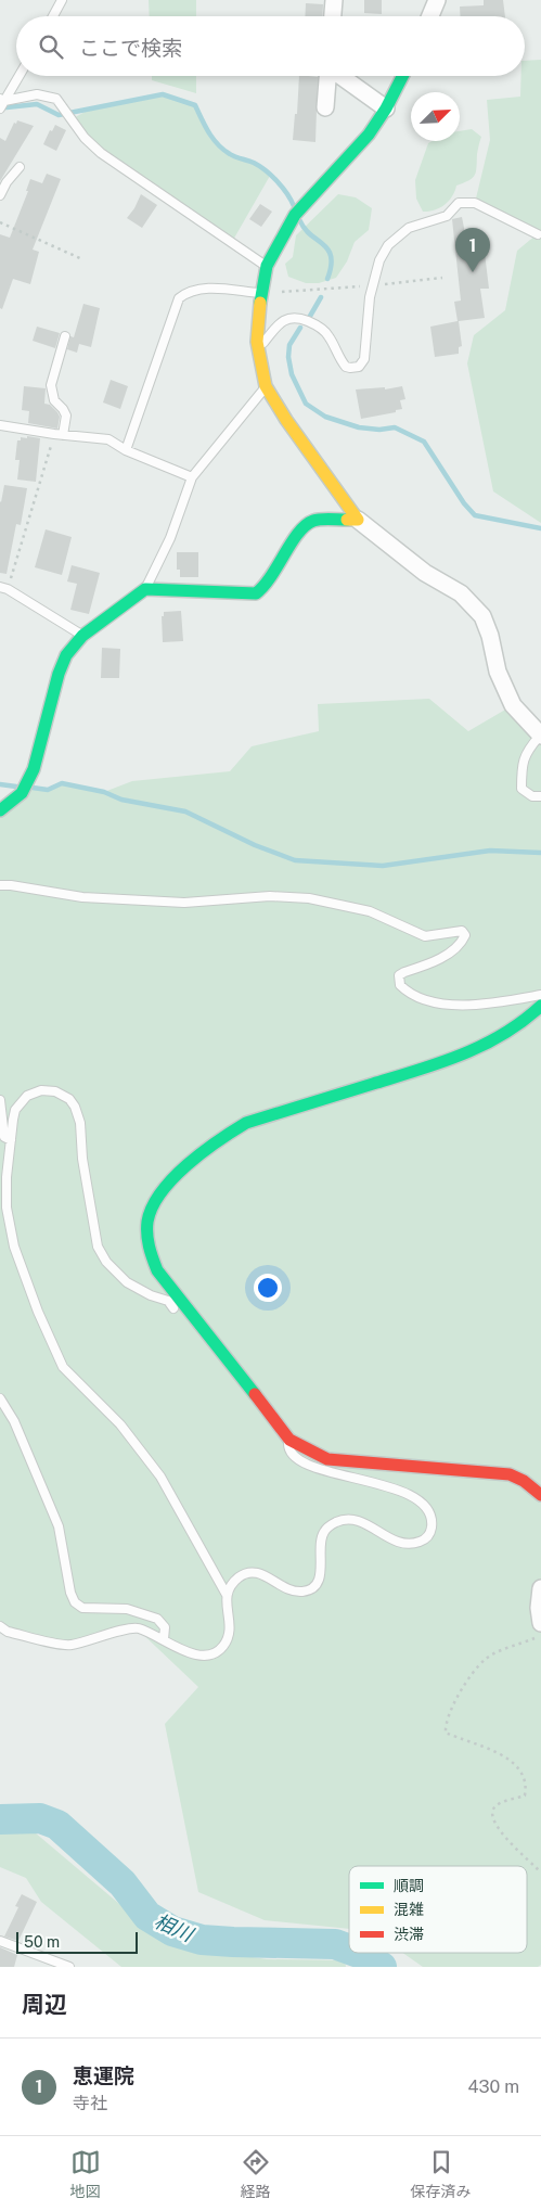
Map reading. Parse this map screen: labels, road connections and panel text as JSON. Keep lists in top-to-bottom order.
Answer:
{
  "water": ["相川"],
  "legend": ["順調", "混雑", "渋滞"],
  "scale_bar": "50 m",
  "north": "top right",
  "page": {
    "search": "ここで検索",
    "pins": "1",
    "scale": "50 m",
    "heading": "周辺",
    "list": [
      {
        "mark": "1",
        "name": "恵運院",
        "note": "寺社",
        "value": "430 m"
      }
    ],
    "nav": ["地図", "経路", "保存済み"]
  }
}
